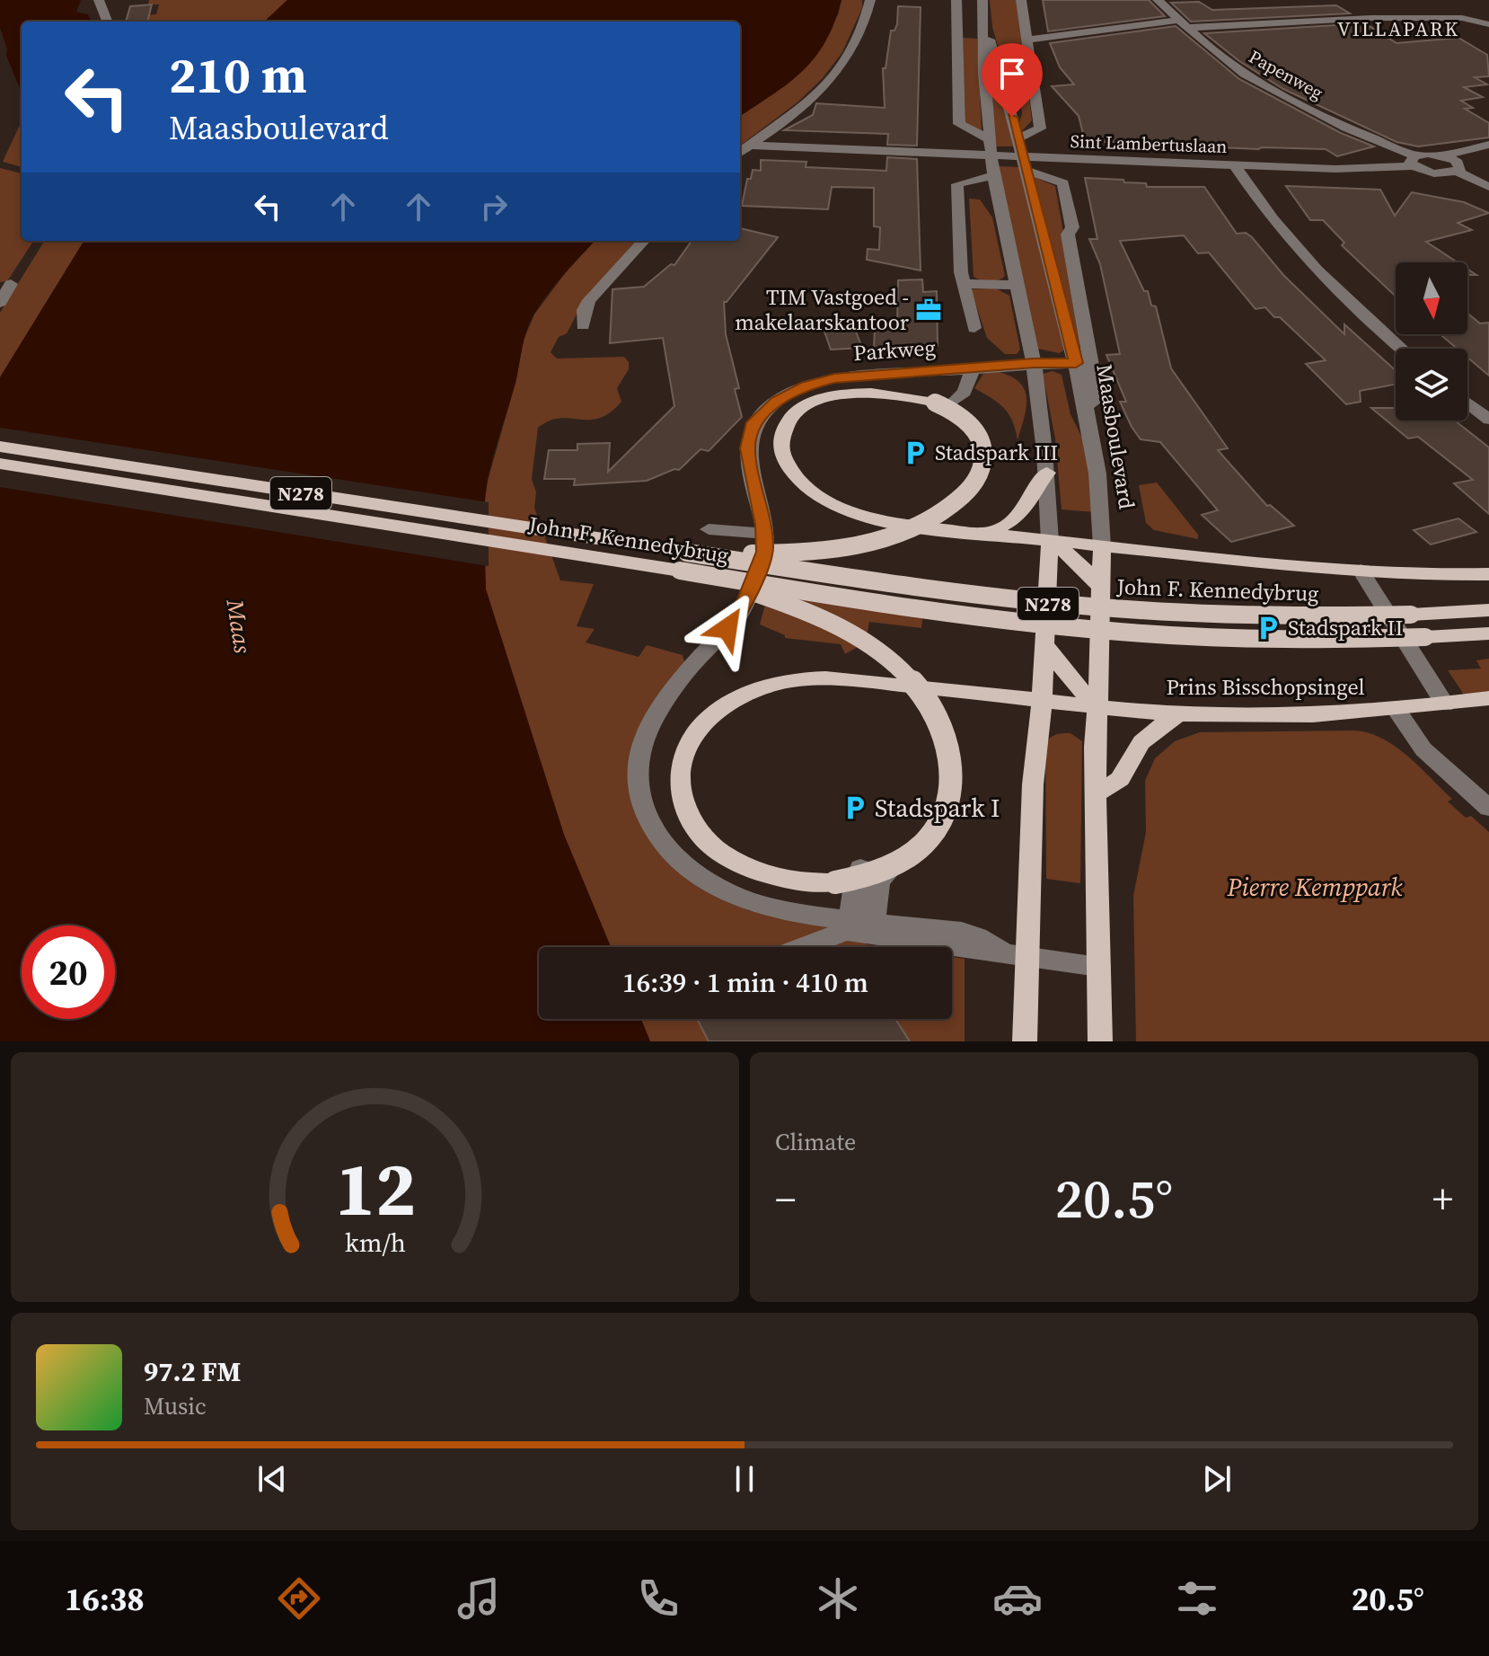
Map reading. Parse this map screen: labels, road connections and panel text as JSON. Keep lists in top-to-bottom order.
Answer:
{
  "streets": {
    "main road": [
      "Maasboulevard",
      "N278",
      "John F. Kennedybrug",
      "Prins Bisschopsingel"
    ],
    "street": ["Papenweg", "Sint Lambertuslaan", "Parkweg"]
  },
  "crossings": [
    ["Papenweg", "Sint Lambertuslaan"],
    ["Sint Lambertuslaan", "Maasboulevard"],
    ["Parkweg", "Maasboulevard"],
    ["Maasboulevard", "Prins Bisschopsingel"],
    ["John F. Kennedybrug", "Prins Bisschopsingel"]
  ],
  "districts": ["VILLAPARK"],
  "water": ["Maas"],
  "parks": ["Pierre Kemppark"],
  "places": {
    "office": ["TIM Vastgoed - makelaarskantoor"],
    "parking": ["Stadspark III", "Stadspark II", "Stadspark I"]
  },
  "north": "bottom",
  "page": {
    "turn": ["210 m", "Maasboulevard"],
    "limit": "20",
    "trip": "16:39 · 1 min · 410 m",
    "tile": "Climate",
    "heat": ["−", "20.5°", "+"],
    "song": ["97.2 FM", "Music"],
    "tabs": ["16:38", "20.5°"],
    "gauge": ["12", "km/h"]
  }
}
